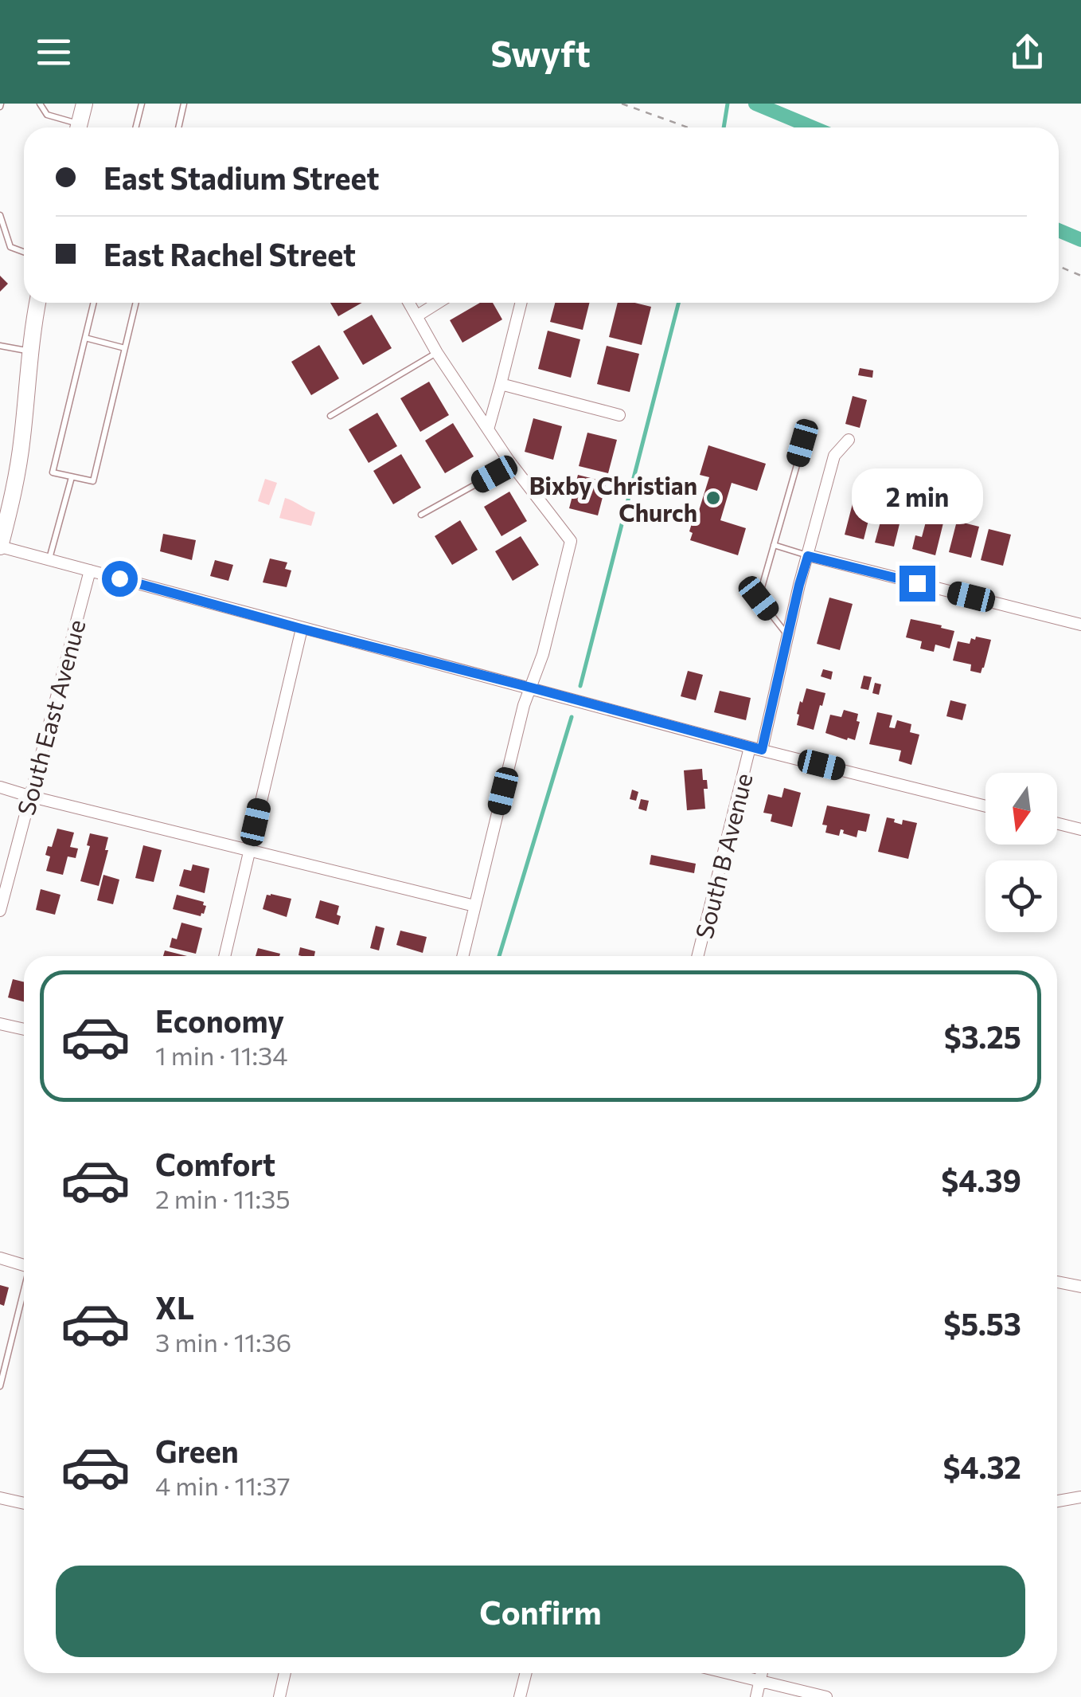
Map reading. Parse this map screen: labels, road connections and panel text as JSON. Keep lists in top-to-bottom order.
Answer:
{
  "streets": {
    "street": ["South East Avenue", "South B Avenue"]
  },
  "places": ["Bixby Christian Church"],
  "north": "bottom",
  "page": {
    "header": "Swyft",
    "banner": ["East Stadium Street", "East Rachel Street"],
    "bubble": "2 min",
    "list": [
      {
        "name": "Economy",
        "note": "1 min · 11:34",
        "value": "$3.25"
      },
      {
        "name": "Comfort",
        "note": "2 min · 11:35",
        "value": "$4.39"
      },
      {
        "name": "XL",
        "note": "3 min · 11:36",
        "value": "$5.53"
      },
      {
        "name": "Green",
        "note": "4 min · 11:37",
        "value": "$4.32"
      }
    ],
    "buttons": "Confirm"
  }
}
